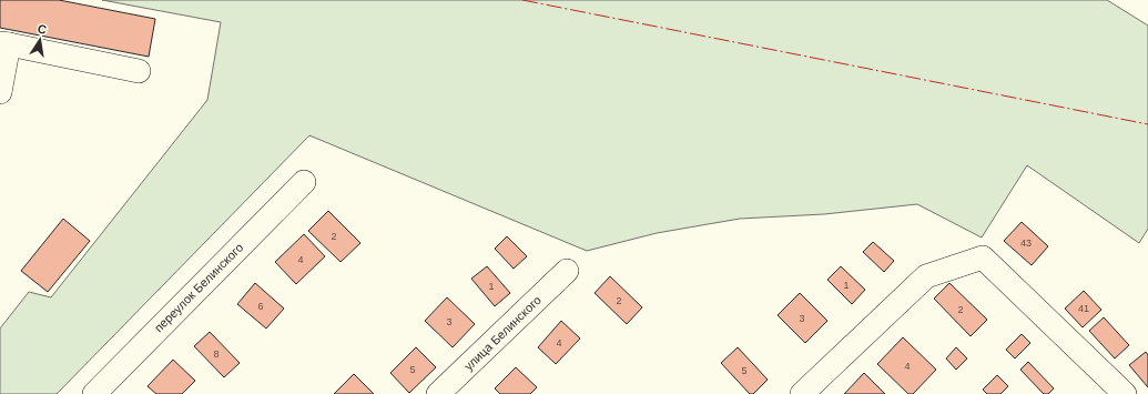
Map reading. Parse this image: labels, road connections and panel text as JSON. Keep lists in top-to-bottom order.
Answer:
{
  "streets": {
    "street": ["переулок Белинского", "улица Белинского"]
  },
  "house_numbers": [
    "2",
    "43",
    "4",
    "1",
    "1",
    "2",
    "6",
    "41",
    "2",
    "3",
    "3",
    "4",
    "8",
    "4",
    "5",
    "5"
  ],
  "north": "top"
}
